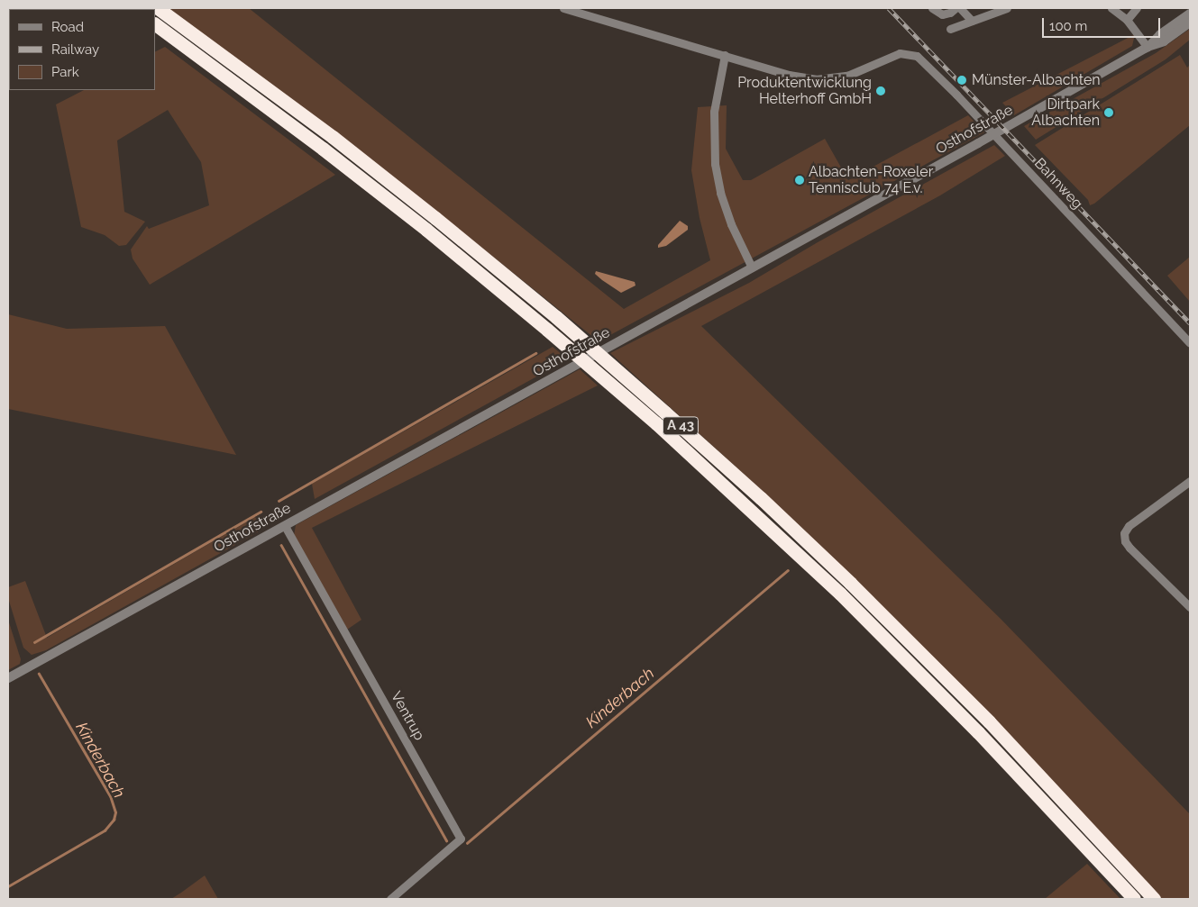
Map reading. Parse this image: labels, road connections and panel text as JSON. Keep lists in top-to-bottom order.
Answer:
{
  "streets": {
    "highway": ["A 43"],
    "street": ["Osthofstraße", "Bahnweg", "Ventrup"]
  },
  "crossings": [
    ["Osthofstraße", "Ventrup"]
  ],
  "water": ["Kinderbach"],
  "places": [
    "Münster-Albachten",
    "Produktentwicklung Helterhoff GmbH",
    "Dirtpark Albachten",
    "Albachten-Roxeler Tennisclub 74 E.v."
  ],
  "legend": ["Road", "Railway", "Park"],
  "scale_bar": "100 m"
}
